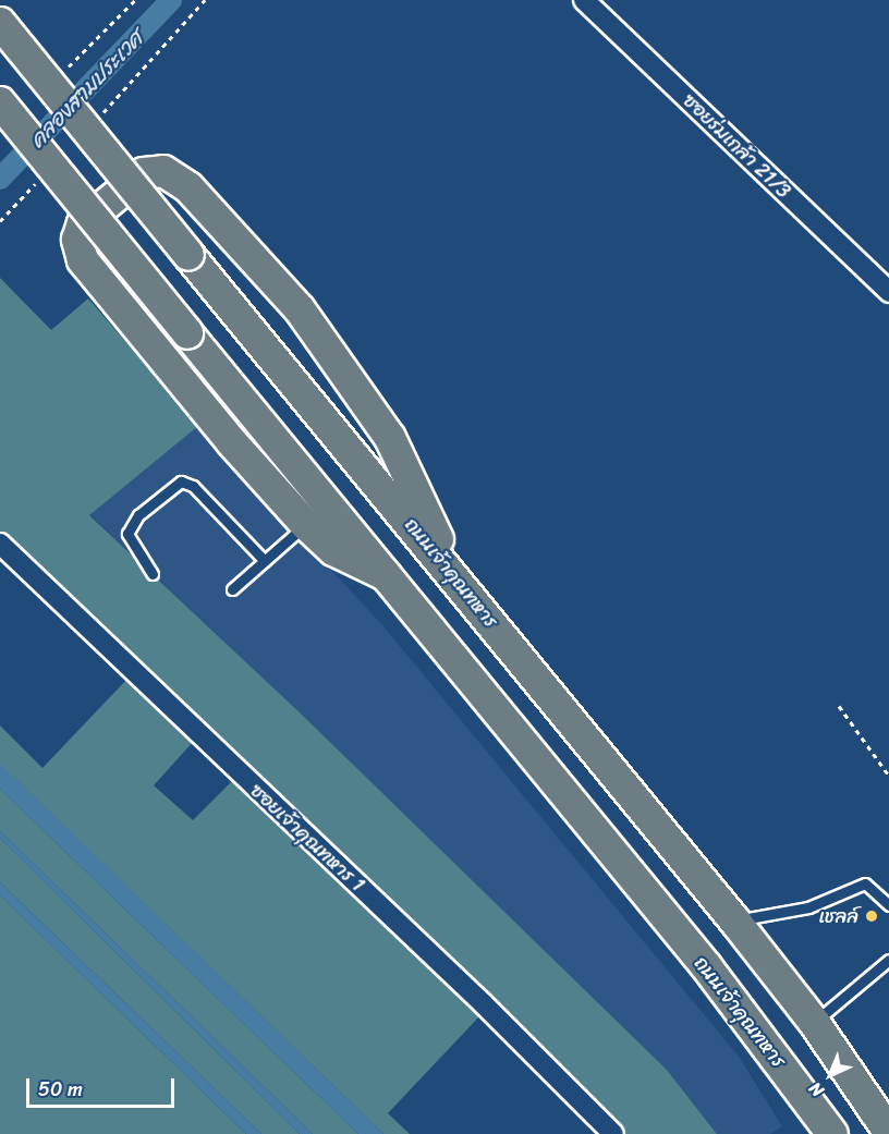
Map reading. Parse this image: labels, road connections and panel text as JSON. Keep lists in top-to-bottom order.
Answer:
{
  "streets": {
    "main road": ["ถนนเจ้าคุณทหาร"],
    "street": ["ซอยร่มเกล้า 21/3", "ซอยเจ้าคุณทหาร 1"]
  },
  "water": ["คลองสามประเวศ"],
  "places": ["เชลล์"],
  "scale_bar": "50 m",
  "north": "bottom left"
}
